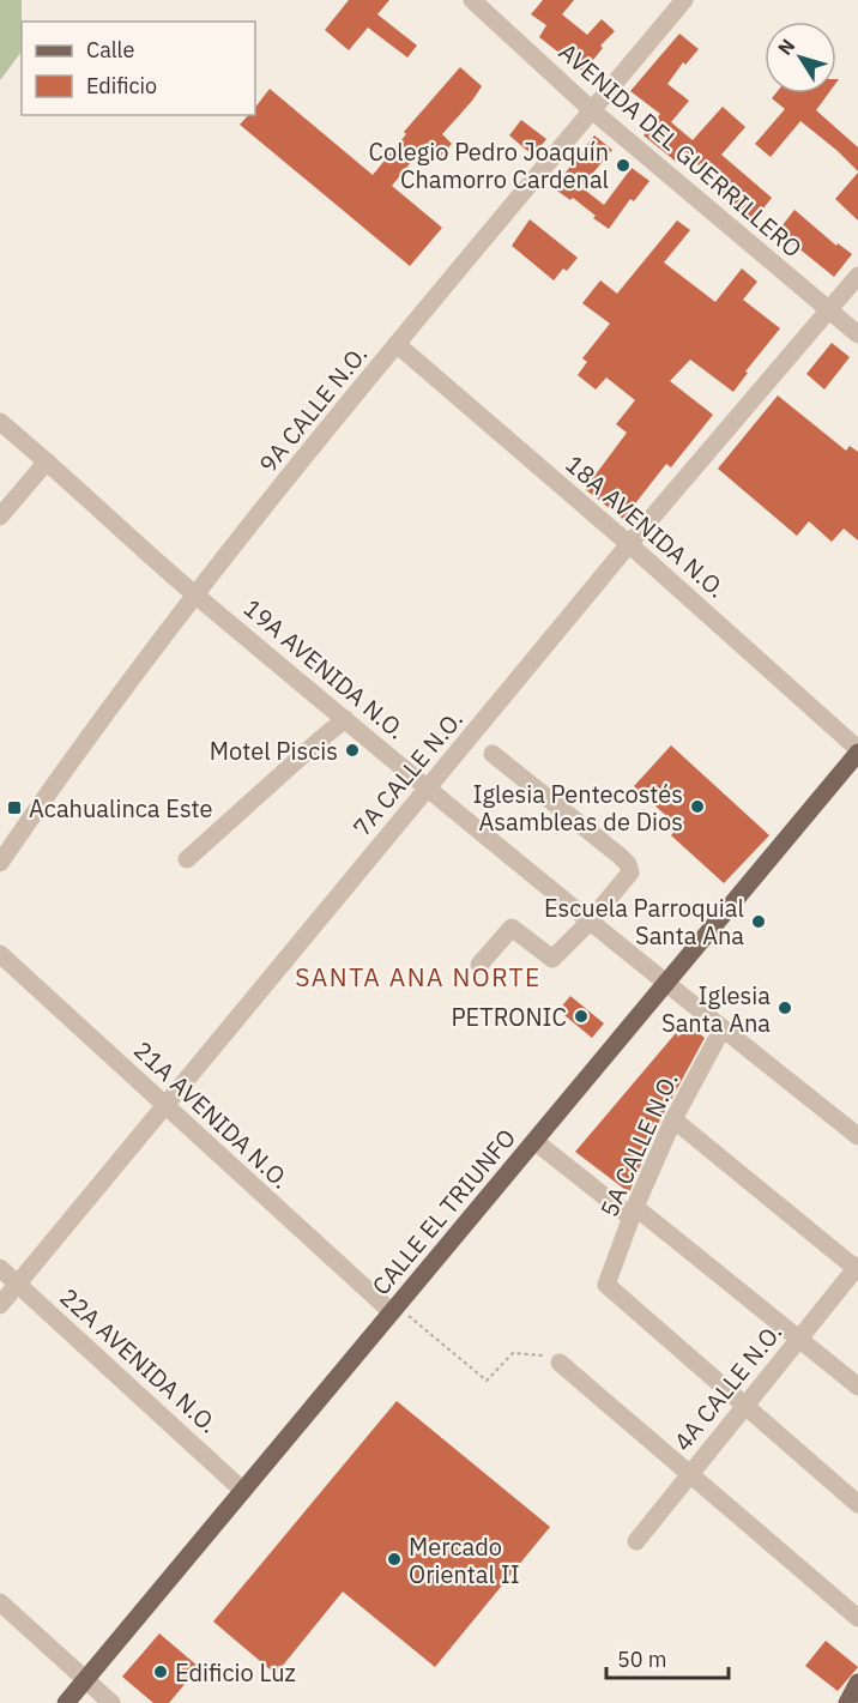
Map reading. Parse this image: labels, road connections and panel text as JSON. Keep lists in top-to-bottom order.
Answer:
{
  "streets": {
    "main road": ["CALLE EL TRIUNFO"],
    "street": [
      "AVENIDA DEL GUERRILLERO",
      "9A CALLE N.O.",
      "18A AVENIDA N.O.",
      "19A AVENIDA N.O.",
      "7A CALLE N.O.",
      "21A AVENIDA N.O.",
      "5A CALLE N.O.",
      "22A AVENIDA N.O.",
      "4A CALLE N.O."
    ]
  },
  "crossings": [
    ["AVENIDA DEL GUERRILLERO", "9A CALLE N.O."],
    ["AVENIDA DEL GUERRILLERO", "7A CALLE N.O."],
    ["9A CALLE N.O.", "18A AVENIDA N.O."],
    ["9A CALLE N.O.", "19A AVENIDA N.O."],
    ["18A AVENIDA N.O.", "7A CALLE N.O."],
    ["18A AVENIDA N.O.", "CALLE EL TRIUNFO"],
    ["19A AVENIDA N.O.", "7A CALLE N.O."],
    ["19A AVENIDA N.O.", "5A CALLE N.O."],
    ["19A AVENIDA N.O.", "CALLE EL TRIUNFO"],
    ["7A CALLE N.O.", "21A AVENIDA N.O."],
    ["7A CALLE N.O.", "22A AVENIDA N.O."],
    ["21A AVENIDA N.O.", "CALLE EL TRIUNFO"],
    ["5A CALLE N.O.", "4A CALLE N.O."],
    ["CALLE EL TRIUNFO", "22A AVENIDA N.O."]
  ],
  "districts": ["SANTA ANA NORTE"],
  "places": {
    "other": [
      "Colegio Pedro Joaquín Chamorro Cardenal",
      "Motel Piscis",
      "Iglesia Pentecostés Asambleas de Dios",
      "Escuela Parroquial Santa Ana",
      "Iglesia Santa Ana",
      "PETRONIC",
      "Mercado Oriental II",
      "Edificio Luz"
    ],
    "transit": ["Acahualinca Este"]
  },
  "legend": ["Calle", "Edificio"],
  "scale_bar": "50 m",
  "north": "top left"
}
